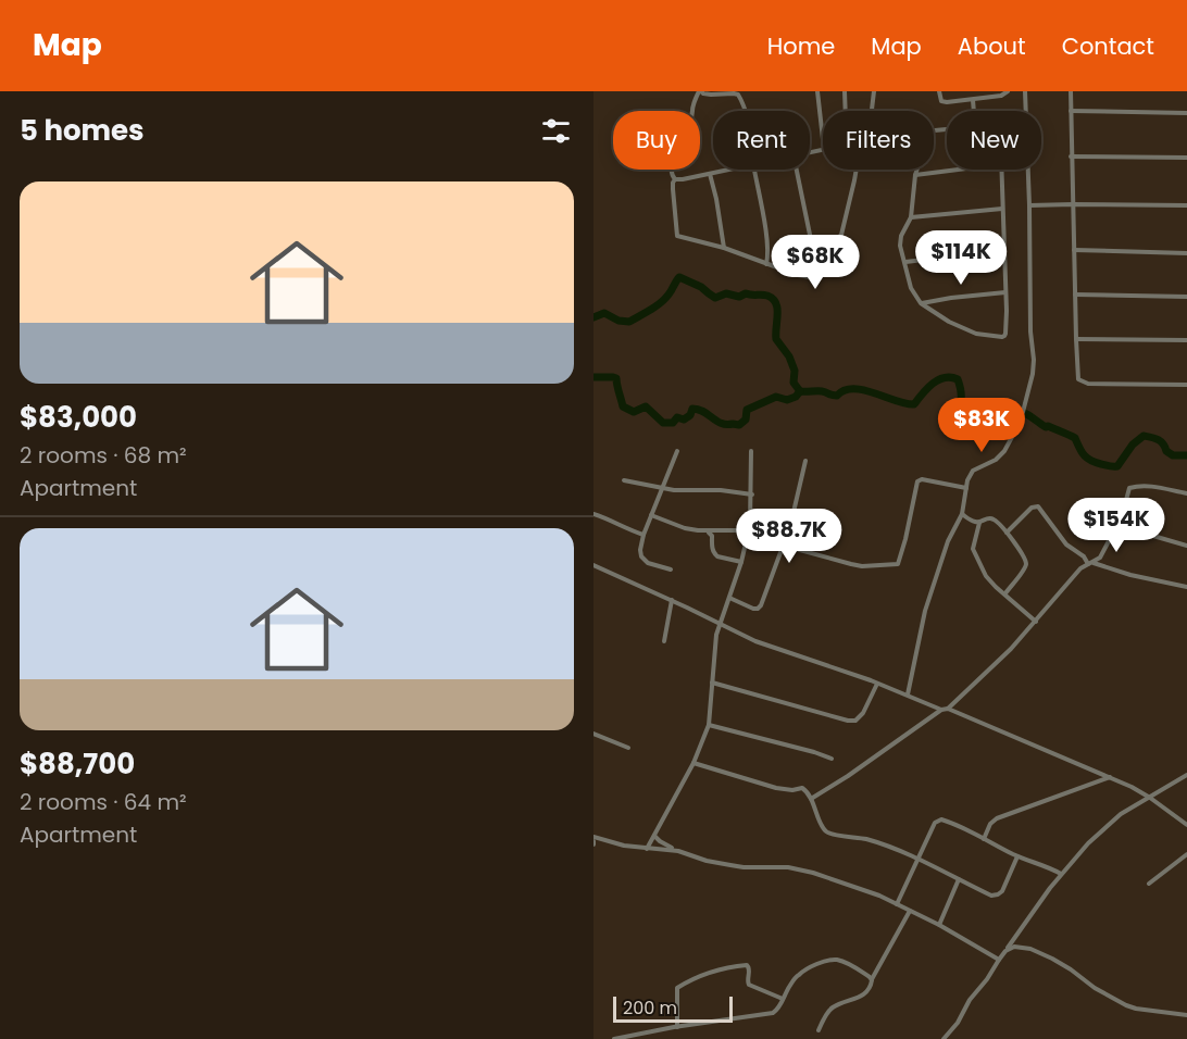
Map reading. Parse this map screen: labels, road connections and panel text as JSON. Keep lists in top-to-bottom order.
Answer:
{
  "scale_bar": "200 m",
  "page": {
    "header": "Map",
    "nav": [
      "Home",
      "Map",
      "About",
      "Contact"
    ],
    "heading": "5 homes",
    "chip": [
      "Buy",
      "Rent",
      "Filters",
      "New"
    ],
    "list": [
      {
        "name": "$83,000",
        "note": "2 rooms · 68 m² · Apartment"
      },
      {
        "name": "$88,700",
        "note": "2 rooms · 64 m² · Apartment"
      }
    ],
    "price": [
      "$114K",
      "$68K",
      "$83K",
      "$154K",
      "$88.7K"
    ],
    "scale": "200 m"
  }
}
